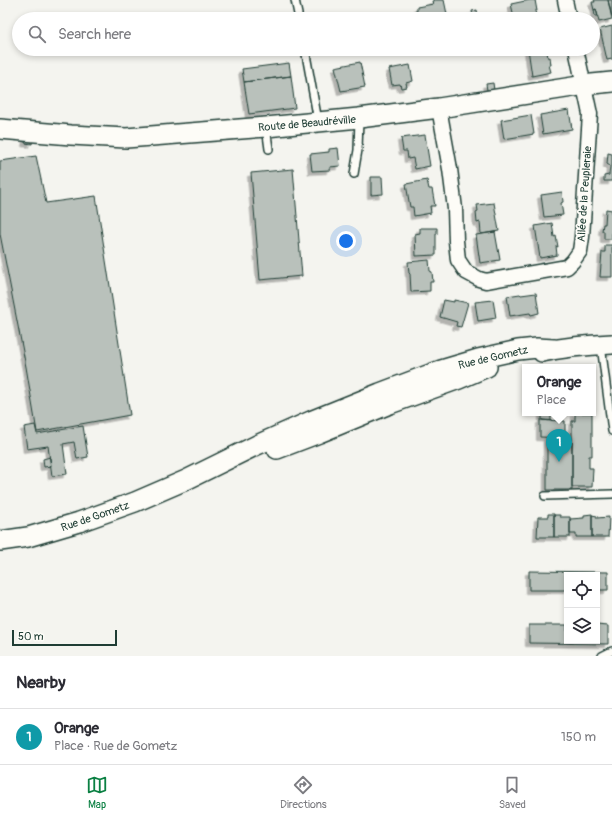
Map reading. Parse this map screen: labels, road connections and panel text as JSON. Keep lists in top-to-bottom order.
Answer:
{
  "streets": {
    "main road": ["Route de Beaudréville", "Rue de Gometz"],
    "street": ["Allée de la Peupleraie"]
  },
  "crossings": [
    ["Route de Beaudréville", "Allée de la Peupleraie"]
  ],
  "scale_bar": "50 m",
  "page": {
    "search": "Search here",
    "popup": ["Orange", "Place"],
    "pins": "1",
    "scale": "50 m",
    "heading": "Nearby",
    "list": [
      {
        "mark": "1",
        "name": "Orange",
        "note": "Place · Rue de Gometz",
        "value": "150 m"
      }
    ],
    "nav": ["Map", "Directions", "Saved"]
  }
}
